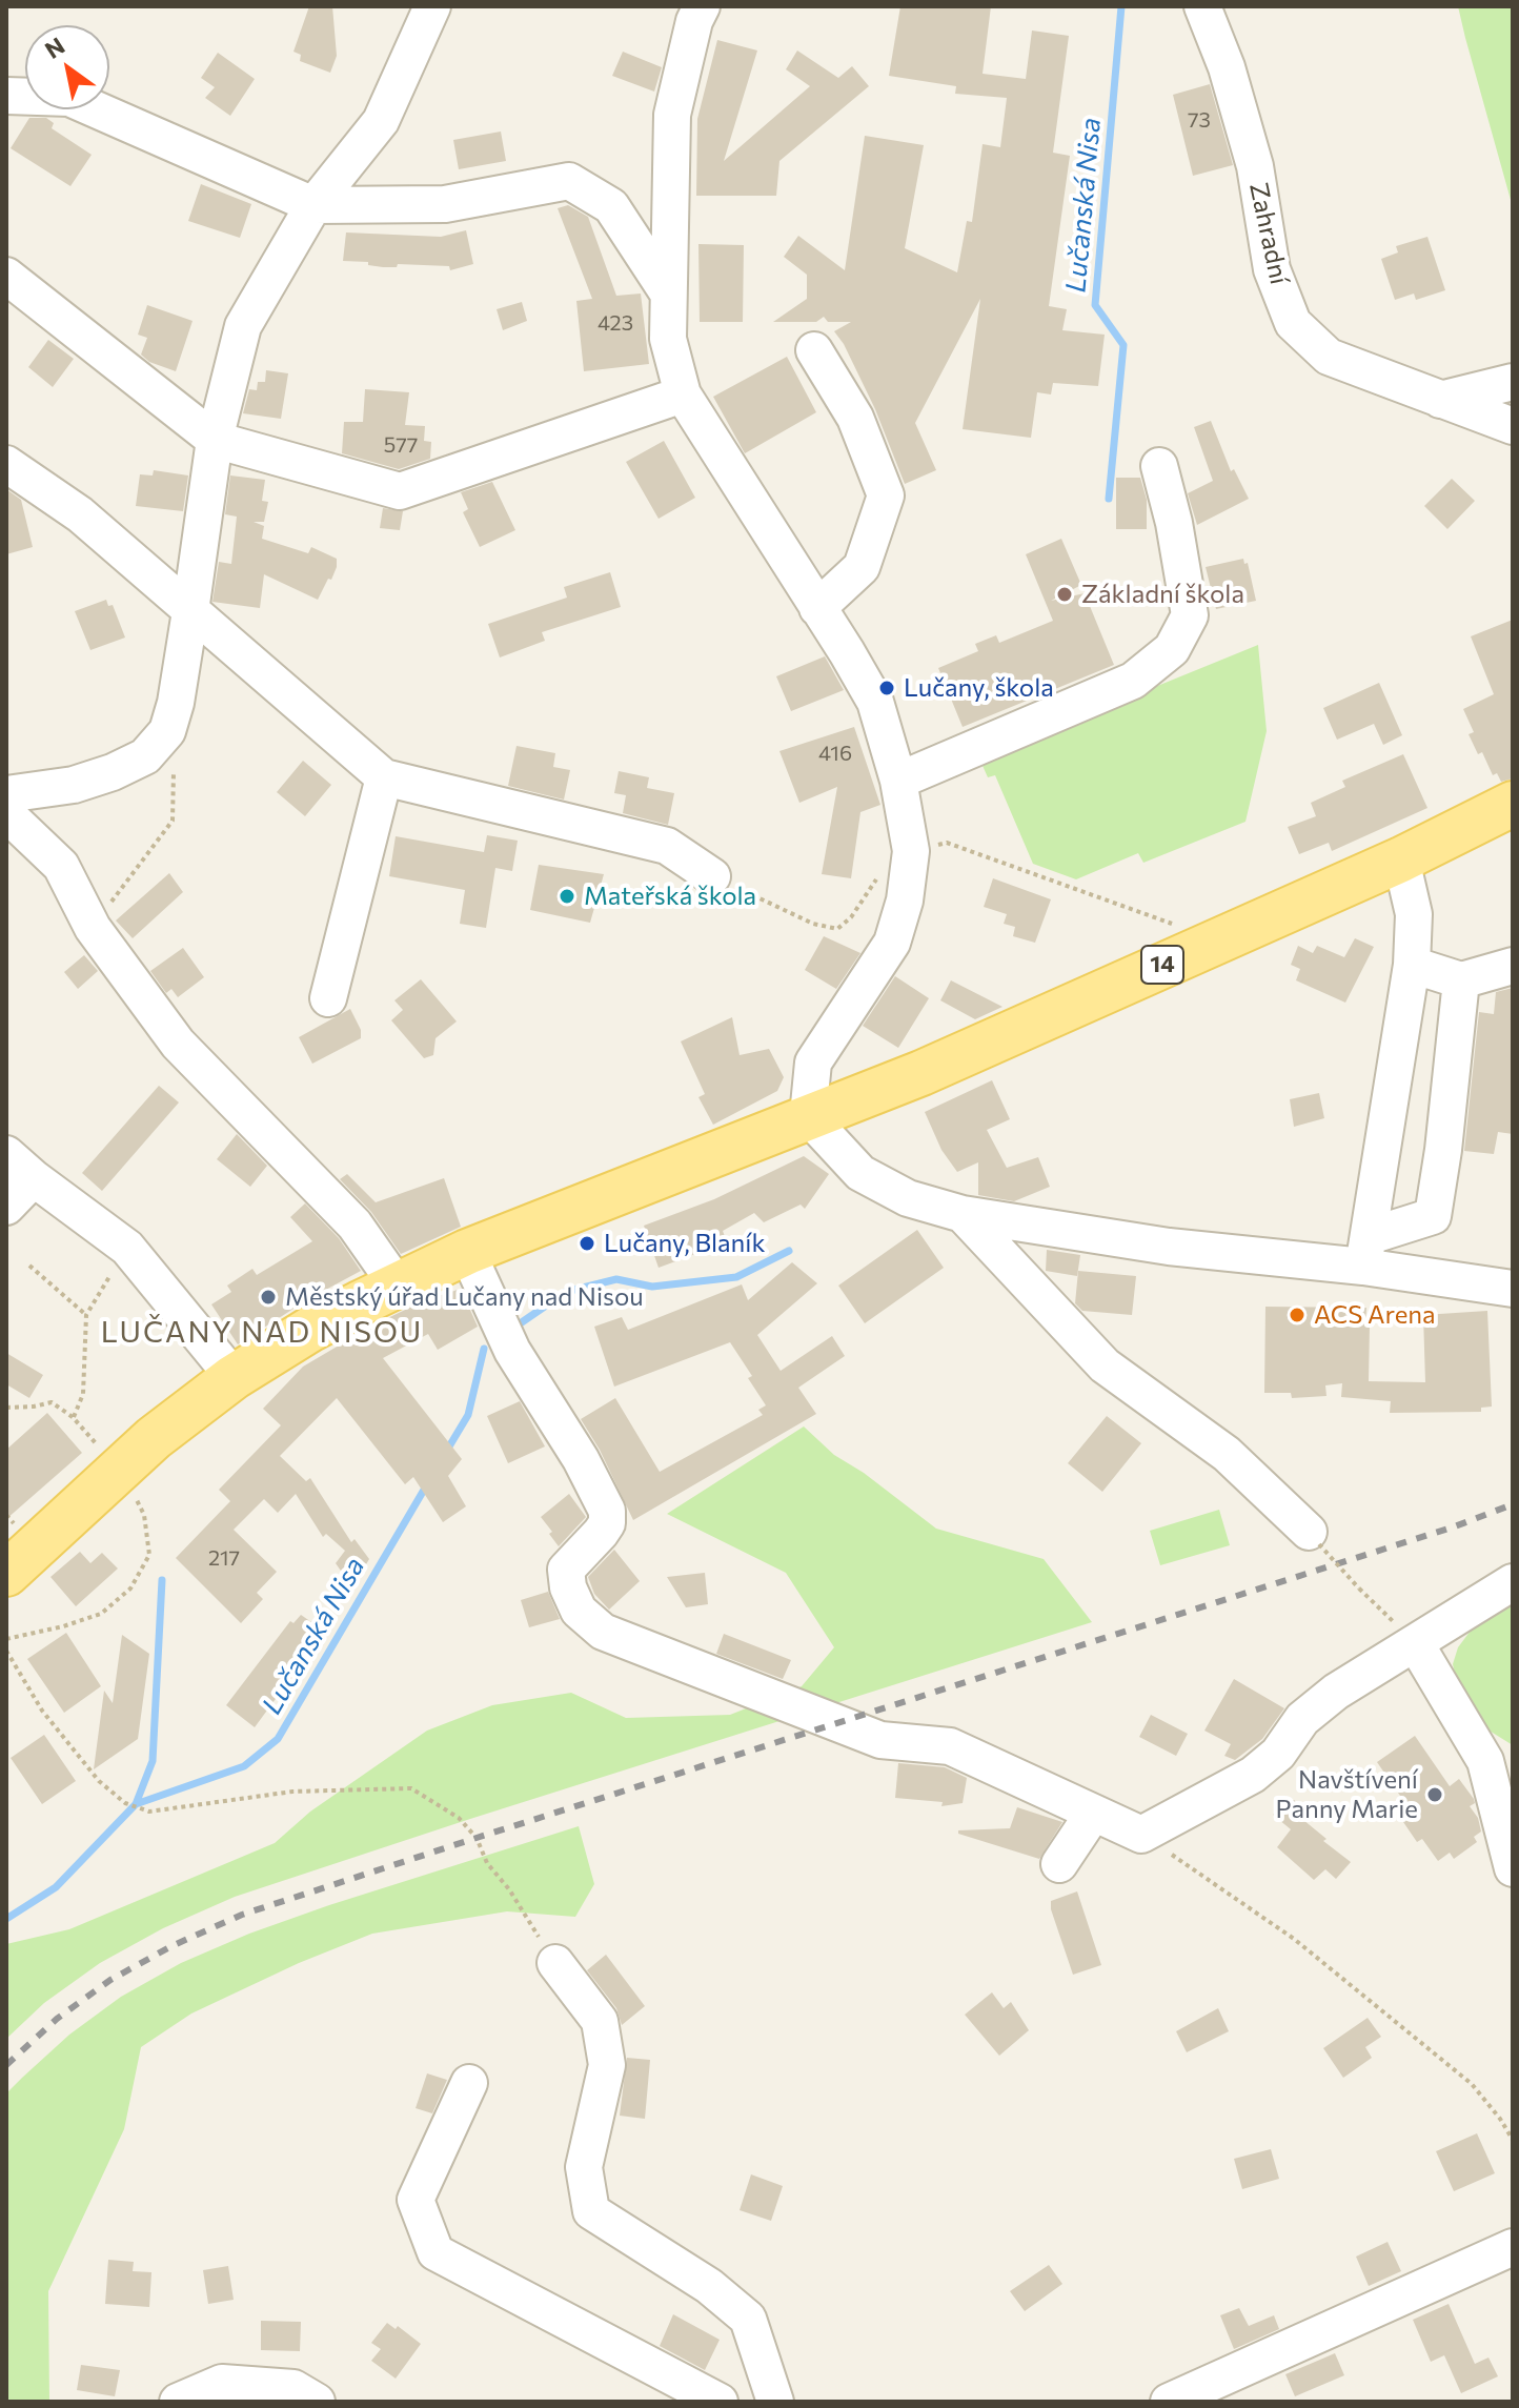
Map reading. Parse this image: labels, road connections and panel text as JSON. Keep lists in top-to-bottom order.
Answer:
{
  "streets": {
    "main road": ["14"],
    "street": ["Zahradní"]
  },
  "districts": ["LUČANY NAD NISOU"],
  "water": ["Lučanská Nisa"],
  "places": [
    "Základní škola",
    "Lučany, škola",
    "Mateřská škola",
    "Lučany, Blaník",
    "Městský úřad Lučany nad Nisou",
    "ACS Arena",
    "Navštívení Panny Marie"
  ],
  "house_numbers": [
    "73",
    "423",
    "577",
    "416",
    "217"
  ],
  "north": "top left"
}
